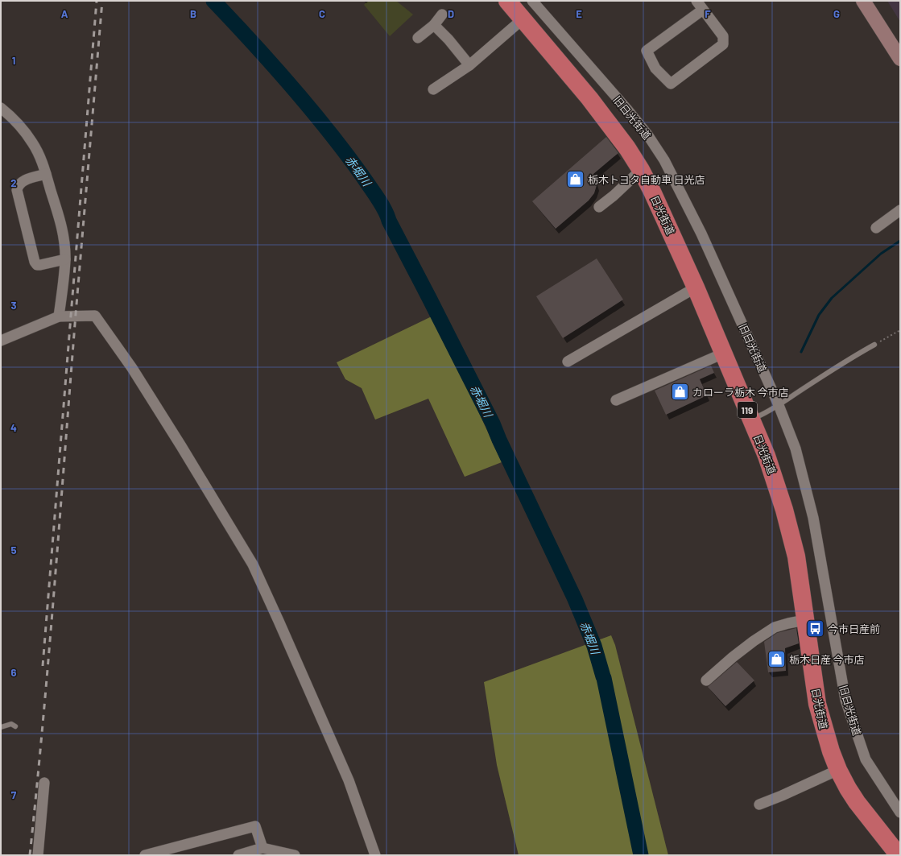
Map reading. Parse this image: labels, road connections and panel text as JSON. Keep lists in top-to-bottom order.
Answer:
{
  "streets": {
    "highway": ["日光街道", "119"],
    "street": ["旧日光街道"]
  },
  "water": ["赤堀川"],
  "places": {
    "shop": ["栃木トヨタ自動車 日光店", "カローラ栃木 今市店", "栃木日産 今市店"],
    "bus stop": ["今市日産前"]
  },
  "grid": {
    "columns": [
      "A",
      "B",
      "C",
      "D",
      "E",
      "F",
      "G"
    ],
    "rows": [
      "1",
      "2",
      "3",
      "4",
      "5",
      "6",
      "7"
    ]
  }
}
